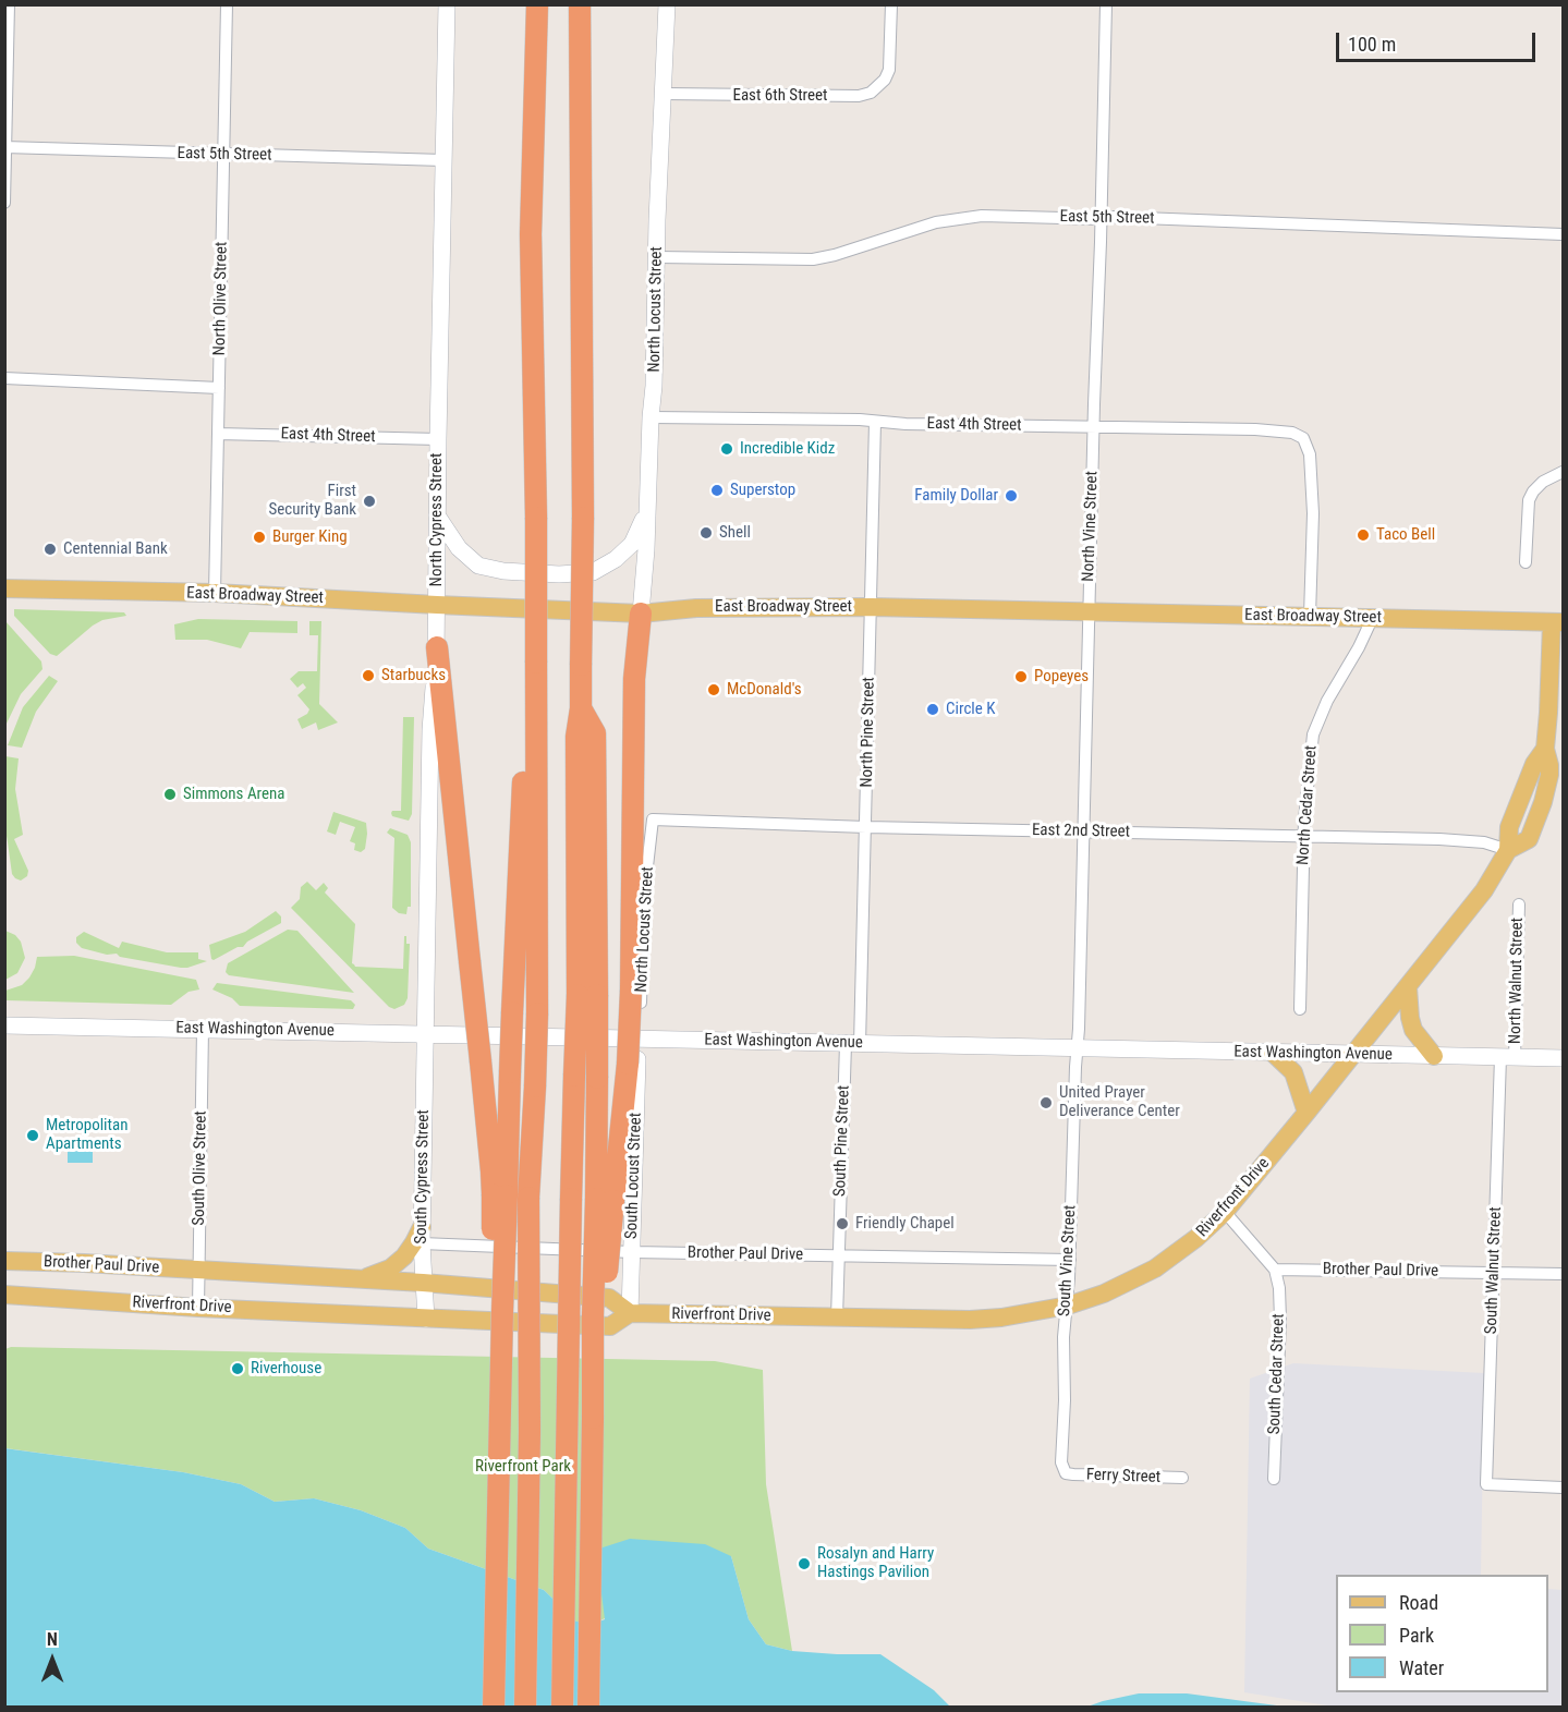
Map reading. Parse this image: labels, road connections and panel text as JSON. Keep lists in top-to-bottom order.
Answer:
{
  "streets": {
    "main road": [
      "North Locust Street",
      "North Cypress Street",
      "East Broadway Street",
      "East Washington Avenue",
      "South Locust Street",
      "South Cypress Street",
      "Riverfront Drive",
      "Brother Paul Drive"
    ],
    "street": [
      "East 6th Street",
      "East 5th Street",
      "North Olive Street",
      "East 4th Street",
      "North Vine Street",
      "North Pine Street",
      "North Cedar Street",
      "East 2nd Street",
      "North Walnut Street",
      "South Pine Street",
      "South Olive Street",
      "South Vine Street",
      "South Walnut Street",
      "South Cedar Street",
      "Ferry Street"
    ]
  },
  "crossings": [
    ["East 6th Street", "North Locust Street"],
    ["East 5th Street", "North Olive Street"],
    ["East 5th Street", "North Locust Street"],
    ["East 5th Street", "North Cypress Street"],
    ["East 5th Street", "North Vine Street"],
    ["North Olive Street", "East 4th Street"],
    ["North Olive Street", "East Broadway Street"],
    ["North Locust Street", "East 4th Street"],
    ["North Locust Street", "East Broadway Street"],
    ["North Locust Street", "East 2nd Street"],
    ["North Locust Street", "East Washington Avenue"],
    ["North Locust Street", "South Locust Street"],
    ["East 4th Street", "North Cypress Street"],
    ["East 4th Street", "North Vine Street"],
    ["East 4th Street", "East Broadway Street"],
    ["East 4th Street", "North Pine Street"],
    ["North Cypress Street", "East Broadway Street"],
    ["North Cypress Street", "East Washington Avenue"],
    ["North Cypress Street", "South Cypress Street"],
    ["North Vine Street", "East Broadway Street"],
    ["North Vine Street", "East 2nd Street"],
    ["North Vine Street", "East Washington Avenue"],
    ["North Vine Street", "South Vine Street"],
    ["East Broadway Street", "North Pine Street"],
    ["East Broadway Street", "North Cedar Street"],
    ["East Broadway Street", "Riverfront Drive"],
    ["North Pine Street", "East 2nd Street"],
    ["North Pine Street", "East Washington Avenue"],
    ["North Pine Street", "South Pine Street"],
    ["North Cedar Street", "East 2nd Street"],
    ["East 2nd Street", "Riverfront Drive"],
    ["North Walnut Street", "East Washington Avenue"],
    ["North Walnut Street", "South Walnut Street"],
    ["East Washington Avenue", "South Pine Street"],
    ["East Washington Avenue", "South Olive Street"],
    ["East Washington Avenue", "South Locust Street"],
    ["East Washington Avenue", "South Cypress Street"],
    ["East Washington Avenue", "Riverfront Drive"],
    ["East Washington Avenue", "South Vine Street"],
    ["East Washington Avenue", "South Walnut Street"],
    ["South Pine Street", "Riverfront Drive"],
    ["South Pine Street", "Brother Paul Drive"],
    ["South Olive Street", "Riverfront Drive"],
    ["South Olive Street", "Brother Paul Drive"],
    ["South Locust Street", "Riverfront Drive"],
    ["South Locust Street", "Brother Paul Drive"],
    ["South Cypress Street", "Riverfront Drive"],
    ["South Cypress Street", "Brother Paul Drive"],
    ["Riverfront Drive", "South Vine Street"],
    ["Brother Paul Drive", "South Vine Street"],
    ["Brother Paul Drive", "South Walnut Street"],
    ["Brother Paul Drive", "South Cedar Street"],
    ["South Vine Street", "Ferry Street"]
  ],
  "parks": ["Riverfront Park"],
  "places": [
    "Incredible Kidz",
    "Superstop",
    "Family Dollar",
    "First Security Bank",
    "Shell",
    "Taco Bell",
    "Burger King",
    "Centennial Bank",
    "Starbucks",
    "Popeyes",
    "McDonald's",
    "Circle K",
    "Simmons Arena",
    "United Prayer Deliverance Center",
    "Metropolitan Apartments",
    "Friendly Chapel",
    "Riverhouse",
    "Rosalyn and Harry Hastings Pavilion"
  ],
  "legend": ["Road", "Park", "Water"],
  "scale_bar": "100 m",
  "north": "top"
}
